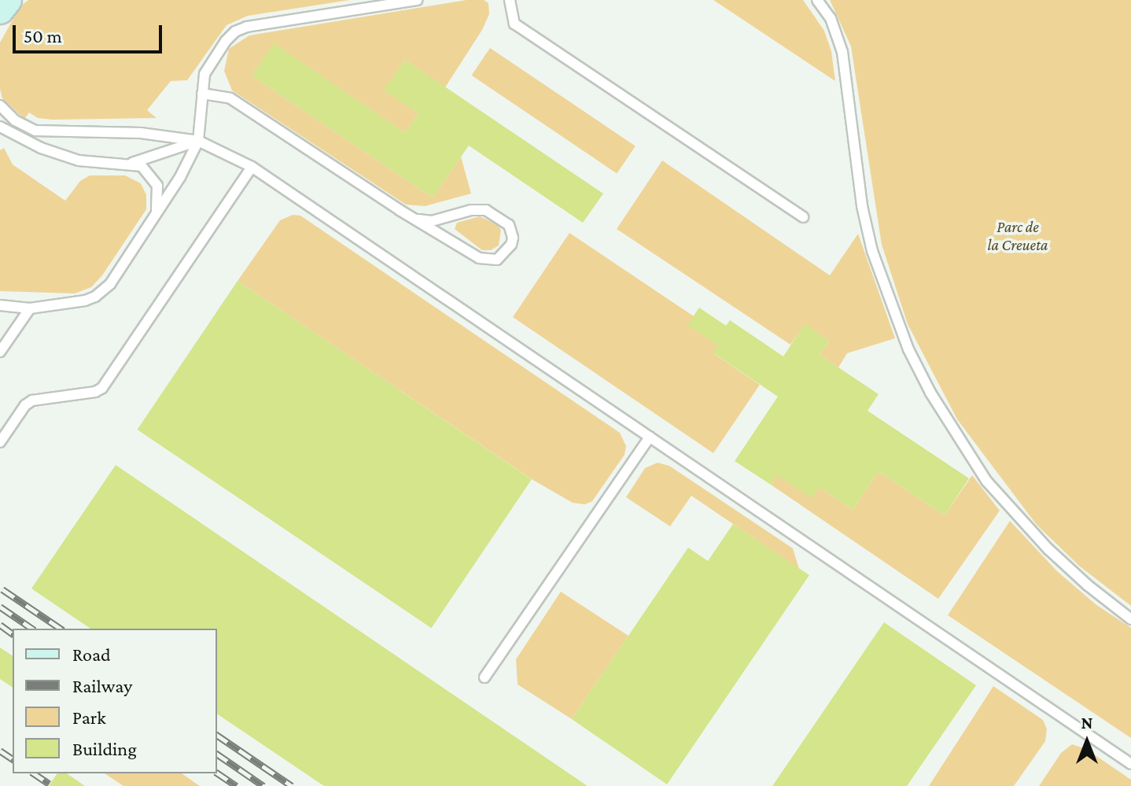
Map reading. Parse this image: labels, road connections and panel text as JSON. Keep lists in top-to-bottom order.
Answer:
{
  "parks": ["Parc de la Creueta"],
  "legend": [
    "Road",
    "Railway",
    "Park",
    "Building"
  ],
  "scale_bar": "50 m",
  "north": "top"
}
